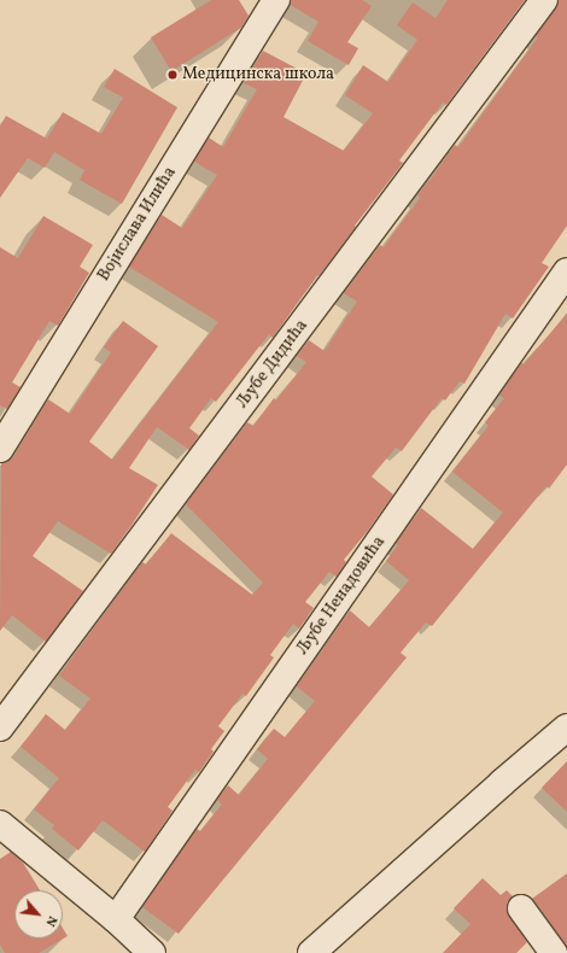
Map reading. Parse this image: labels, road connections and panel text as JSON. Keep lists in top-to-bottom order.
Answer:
{
  "streets": {
    "street": ["Војислава Илића", "Љубе Дидића", "Љубе Ненадовића"]
  },
  "places": ["Медицинска школа"],
  "north": "bottom right"
}
